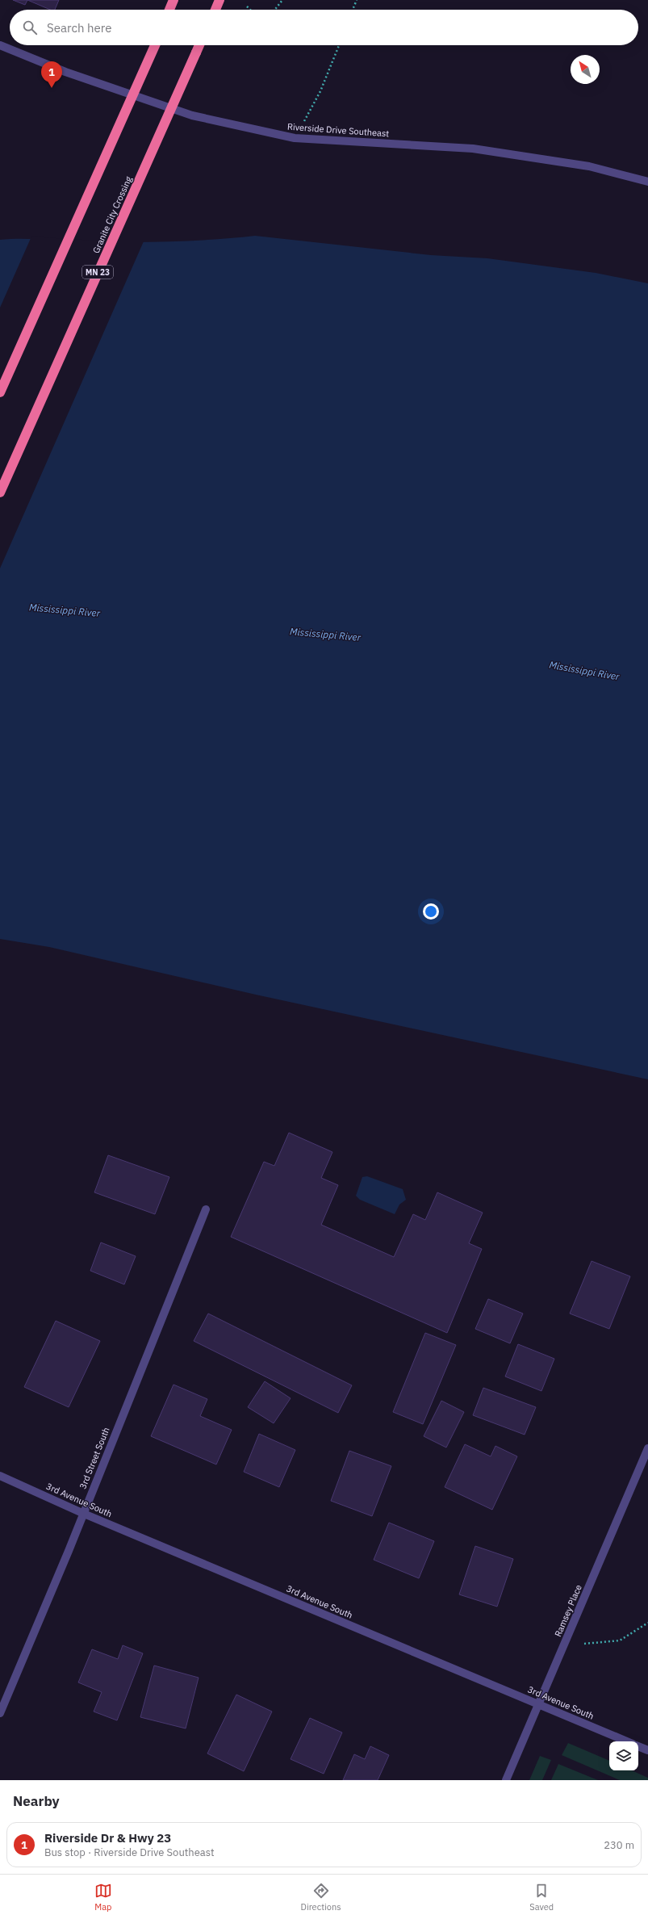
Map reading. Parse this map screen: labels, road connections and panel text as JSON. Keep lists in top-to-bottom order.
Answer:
{
  "streets": {
    "highway": ["Granite City Crossing", "MN 23"],
    "street": [
      "Riverside Drive Southeast",
      "3rd Street South",
      "3rd Avenue South",
      "Ramsey Place"
    ]
  },
  "crossings": [
    ["3rd Street South", "3rd Avenue South"],
    ["3rd Avenue South", "Ramsey Place"]
  ],
  "water": ["Mississippi River"],
  "north": "top left",
  "page": {
    "search": "Search here",
    "pins": "1",
    "heading": "Nearby",
    "list": [
      {
        "mark": "1",
        "name": "Riverside Dr & Hwy 23",
        "note": "Bus stop · Riverside Drive Southeast",
        "value": "230 m"
      }
    ],
    "nav": ["Map", "Directions", "Saved"]
  }
}
